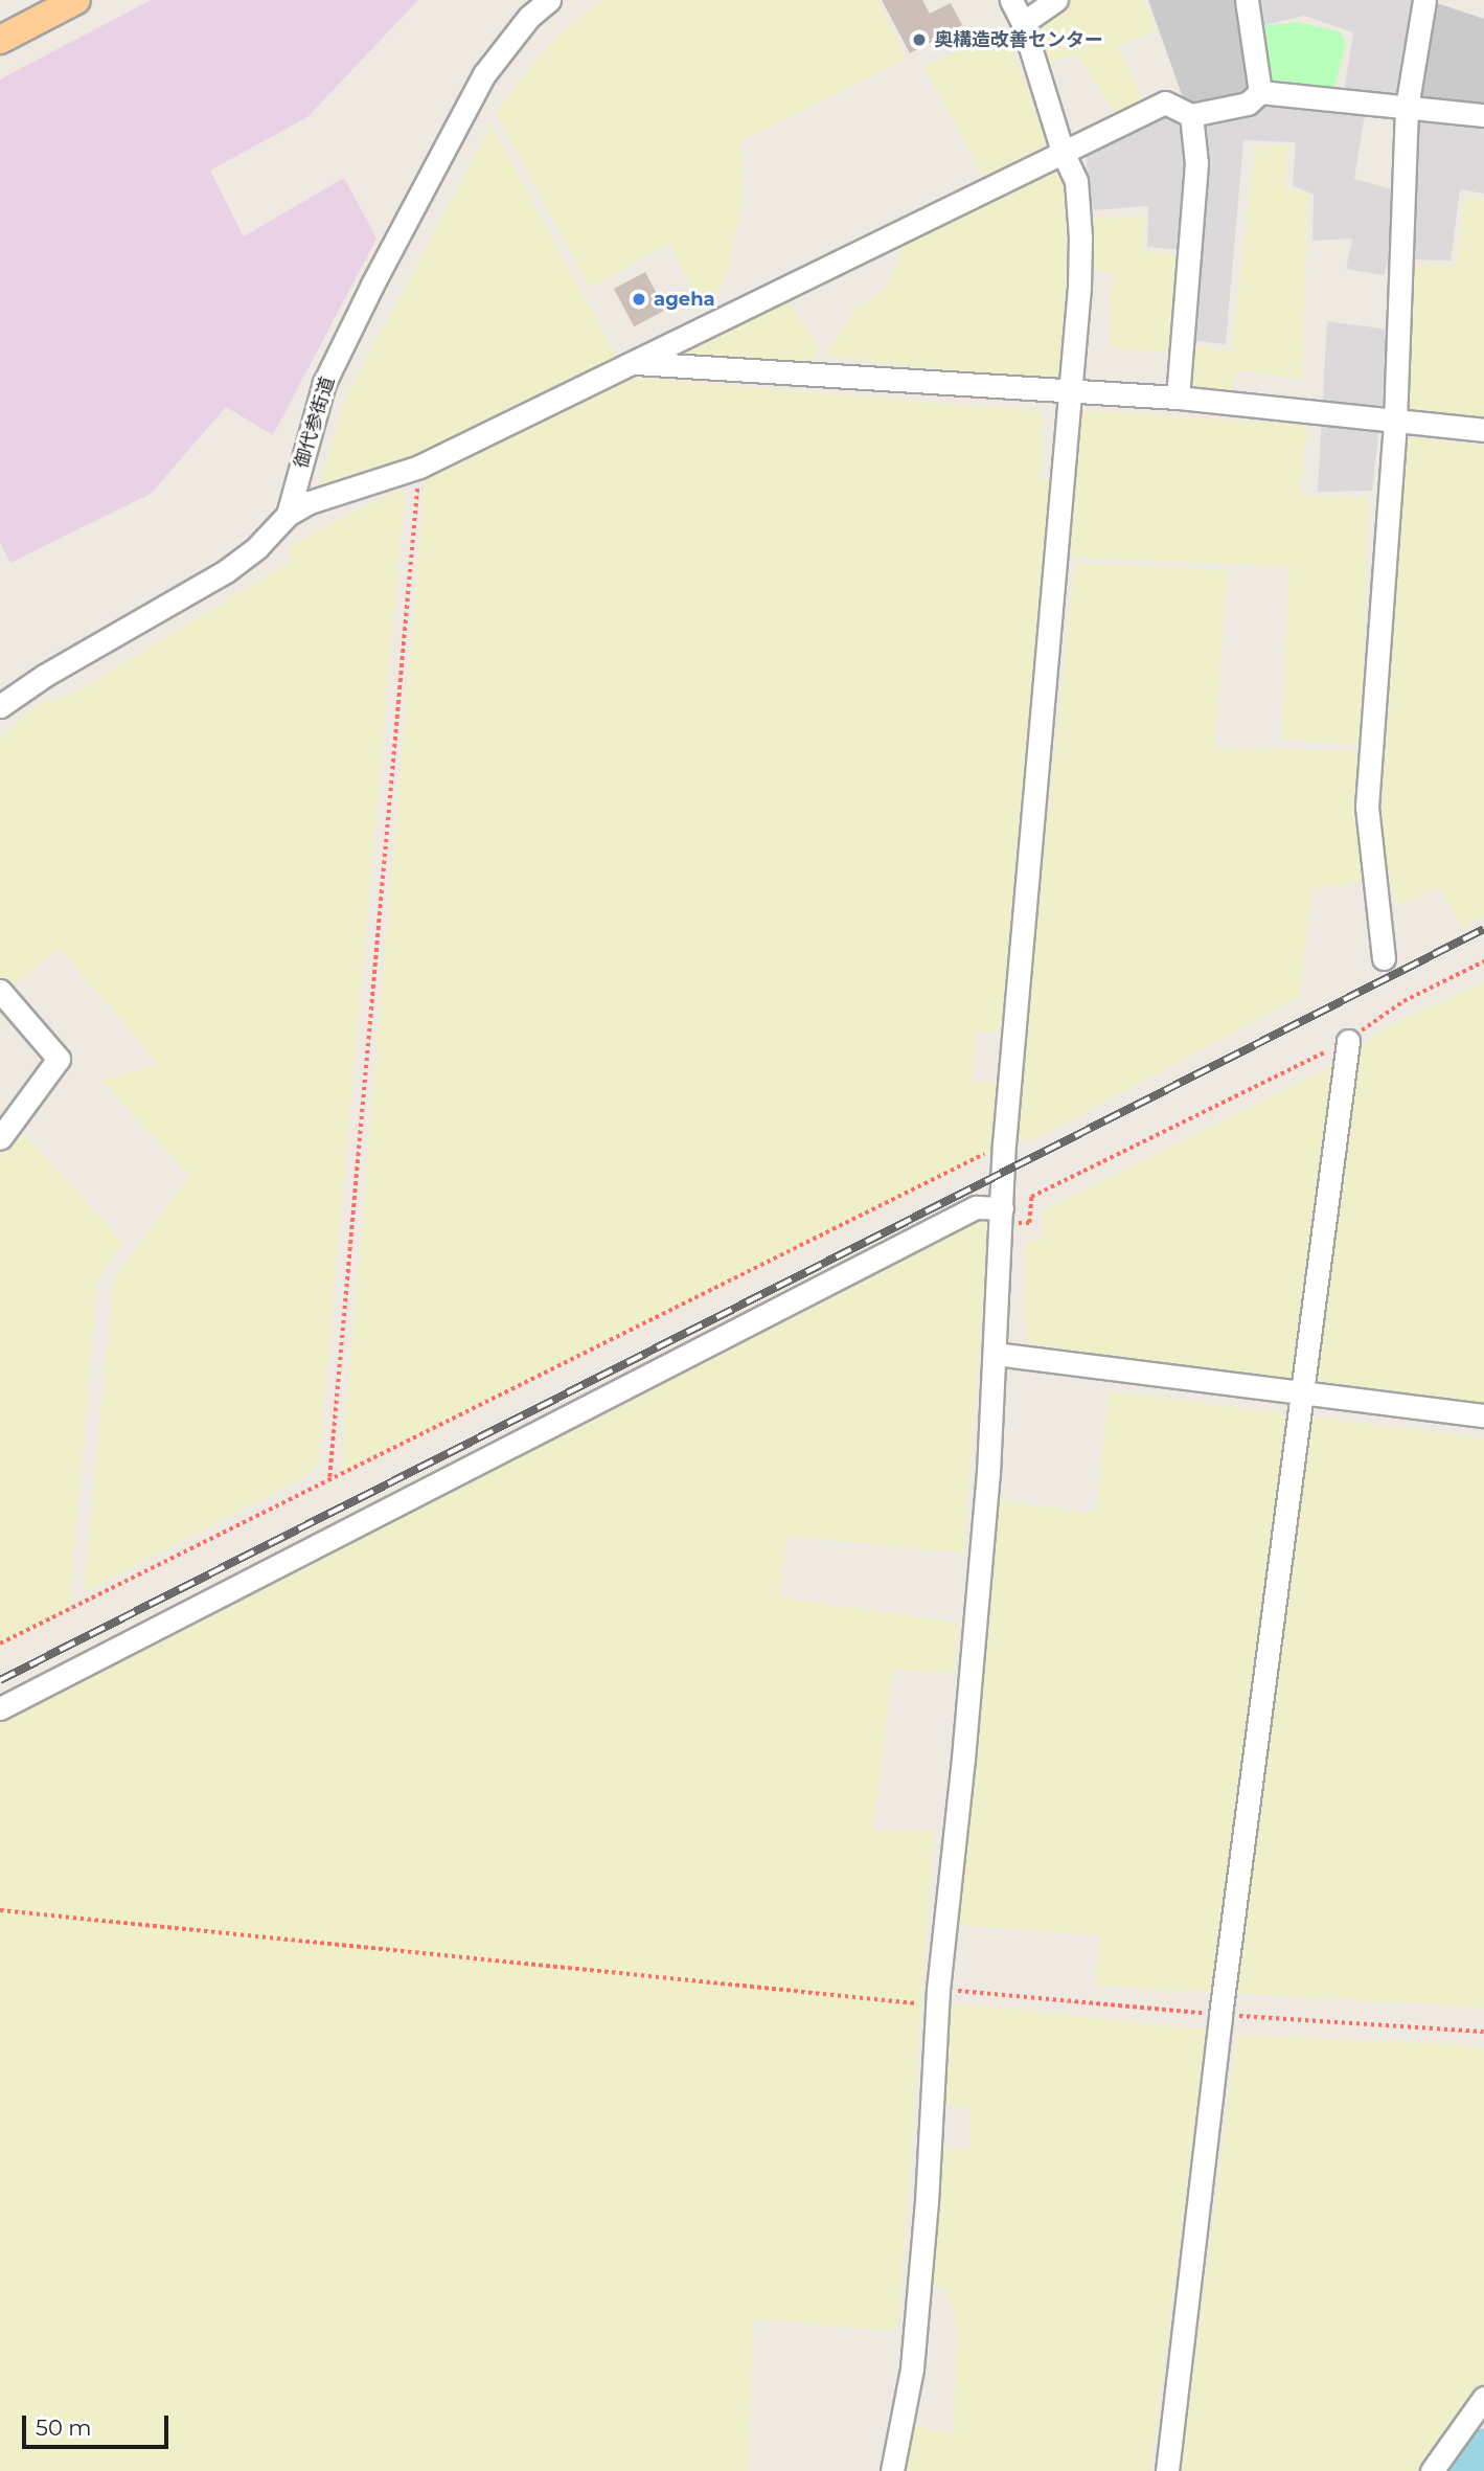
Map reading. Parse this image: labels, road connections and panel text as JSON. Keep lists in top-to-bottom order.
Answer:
{
  "streets": {
    "street": ["御代参街道"]
  },
  "places": ["奥構造改善センター", "ageha"],
  "scale_bar": "50 m"
}
